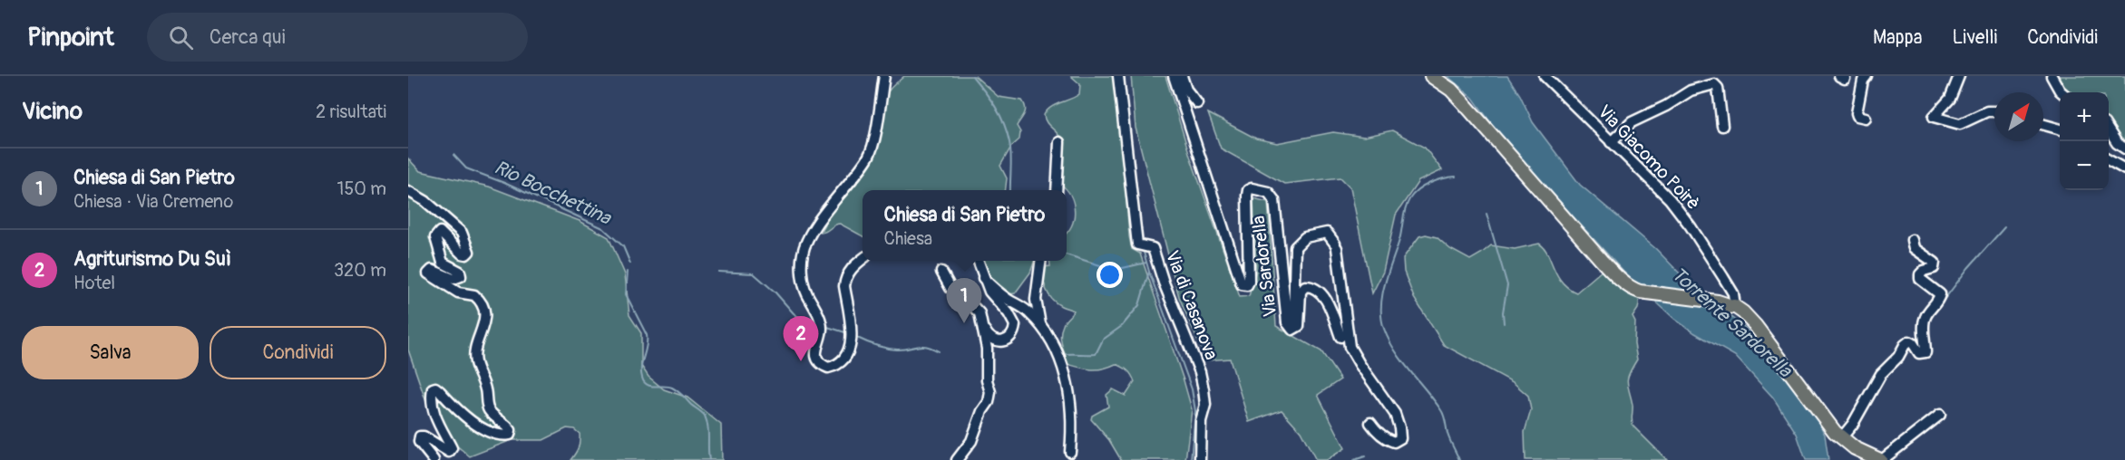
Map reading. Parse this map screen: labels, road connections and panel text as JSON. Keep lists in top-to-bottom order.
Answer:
{
  "streets": {
    "main road": ["Via Giacomo Poirè"],
    "street": ["Via Sardorella", "Via di Casanova"]
  },
  "water": ["Rio Bocchettina", "Torrente Sardorella"],
  "north": "top right",
  "page": {
    "header": "Pinpoint",
    "search": "Cerca qui",
    "nav": ["Mappa", "Livelli", "Condividi"],
    "heading": ["Vicino", "2 risultati"],
    "map_buttons": ["+", "−"],
    "list": [
      {
        "mark": "1",
        "name": "Chiesa di San Pietro",
        "note": "Chiesa · Via Cremeno",
        "value": "150 m"
      },
      {
        "mark": "2",
        "name": "Agriturismo Du Suì",
        "note": "Hotel",
        "value": "320 m"
      }
    ],
    "popup": ["Chiesa di San Pietro", "Chiesa"],
    "pins": ["1", "2"],
    "buttons": ["Salva", "Condividi"]
  }
}
